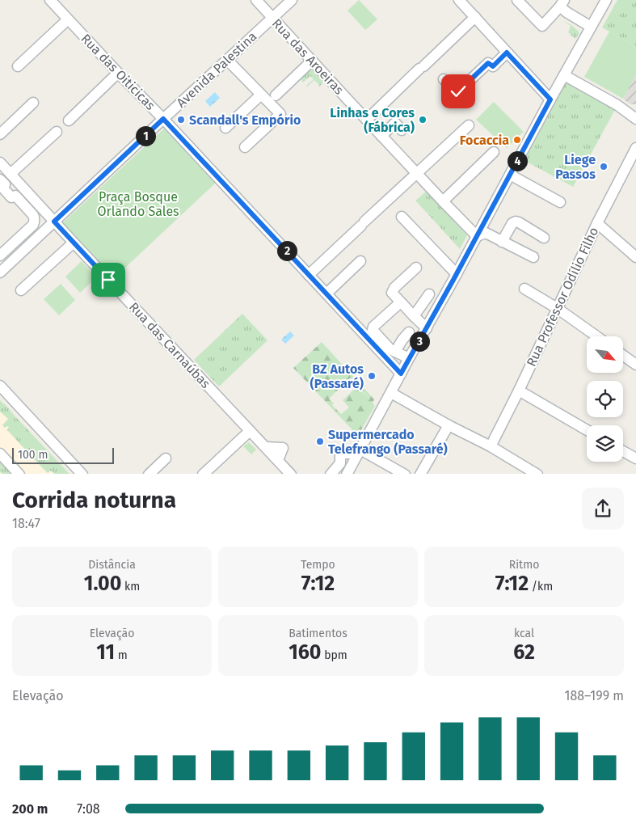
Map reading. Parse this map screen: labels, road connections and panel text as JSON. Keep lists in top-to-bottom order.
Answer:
{
  "streets": {
    "street": [
      "Rua das Aroeiras",
      "Avenida Palestina",
      "Rua das Oiticicas",
      "Rua Professor Odílio Filho",
      "Rua das Carnaúbas"
    ]
  },
  "crossings": [
    ["Rua das Aroeiras", "Avenida Palestina"],
    ["Avenida Palestina", "Rua das Oiticicas"],
    ["Avenida Palestina", "Rua das Carnaúbas"]
  ],
  "parks": ["Praça Bosque Orlando Sales"],
  "places": [
    "Scandall's Empório",
    "Linhas e Cores (Fábrica)",
    "Focaccia",
    "Liege Passos",
    "BZ Autos (Passaré)",
    "Supermercado Telefrango (Passaré)"
  ],
  "scale_bar": "100 m",
  "north": "bottom right",
  "page": {
    "pins": [
      "1",
      "4",
      "2",
      "3"
    ],
    "scale": "100 m",
    "heading": ["Corrida noturna", "18:47"],
    "stats": [
      ["Distância", "1.00 km"],
      ["Tempo", "7:12"],
      ["Ritmo", "7:12 /km"],
      ["Elevação", "11 m"],
      ["Batimentos", "160 bpm"],
      ["kcal", "62"]
    ],
    "chart": ["Elevação", "188–199 m"],
    "list": [
      {
        "name": "200 m",
        "note": "7:08"
      }
    ]
  }
}
